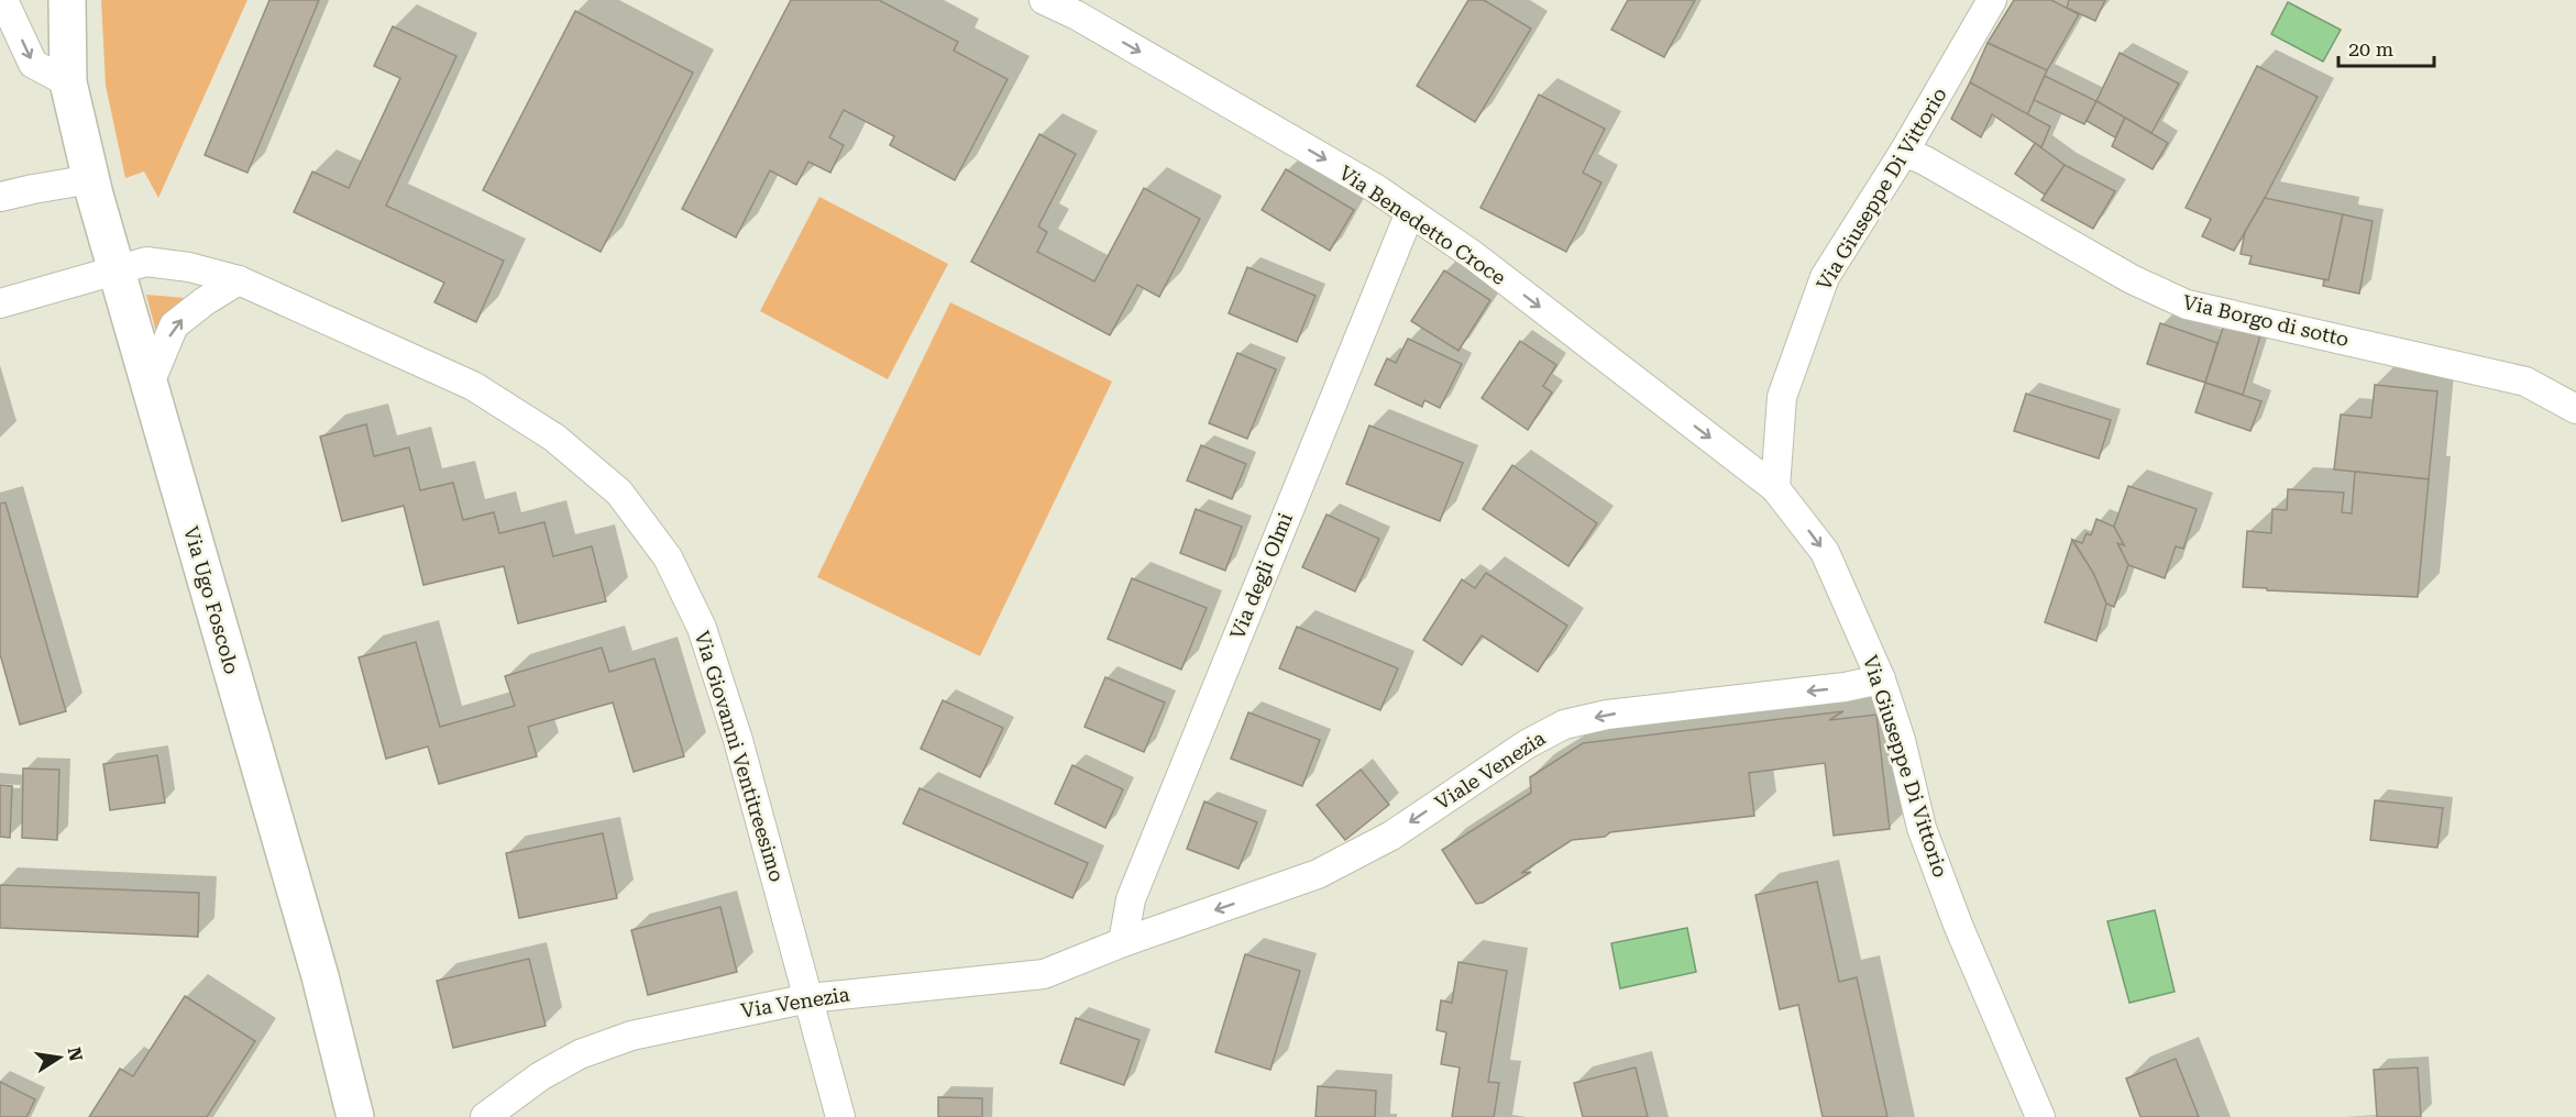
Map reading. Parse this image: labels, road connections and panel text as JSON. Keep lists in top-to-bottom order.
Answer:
{
  "streets": {
    "street": [
      "Via Giuseppe Di Vittorio",
      "Via Benedetto Croce",
      "Via Borgo di sotto",
      "Via degli Olmi",
      "Via Ugo Foscolo",
      "Via Giovanni Ventitreesimo",
      "Viale Venezia",
      "Via Venezia"
    ]
  },
  "crossings": [
    ["Via Giuseppe Di Vittorio", "Via Benedetto Croce"],
    ["Via Giuseppe Di Vittorio", "Via Borgo di sotto"],
    ["Via Giuseppe Di Vittorio", "Viale Venezia"],
    ["Via Benedetto Croce", "Via degli Olmi"],
    ["Via degli Olmi", "Viale Venezia"],
    ["Via degli Olmi", "Via Venezia"],
    ["Via Ugo Foscolo", "Via Giovanni Ventitreesimo"],
    ["Via Giovanni Ventitreesimo", "Via Venezia"],
    ["Viale Venezia", "Via Venezia"]
  ],
  "one_way": ["Via Benedetto Croce", "Viale Venezia"],
  "scale_bar": "20 m",
  "north": "right"
}
